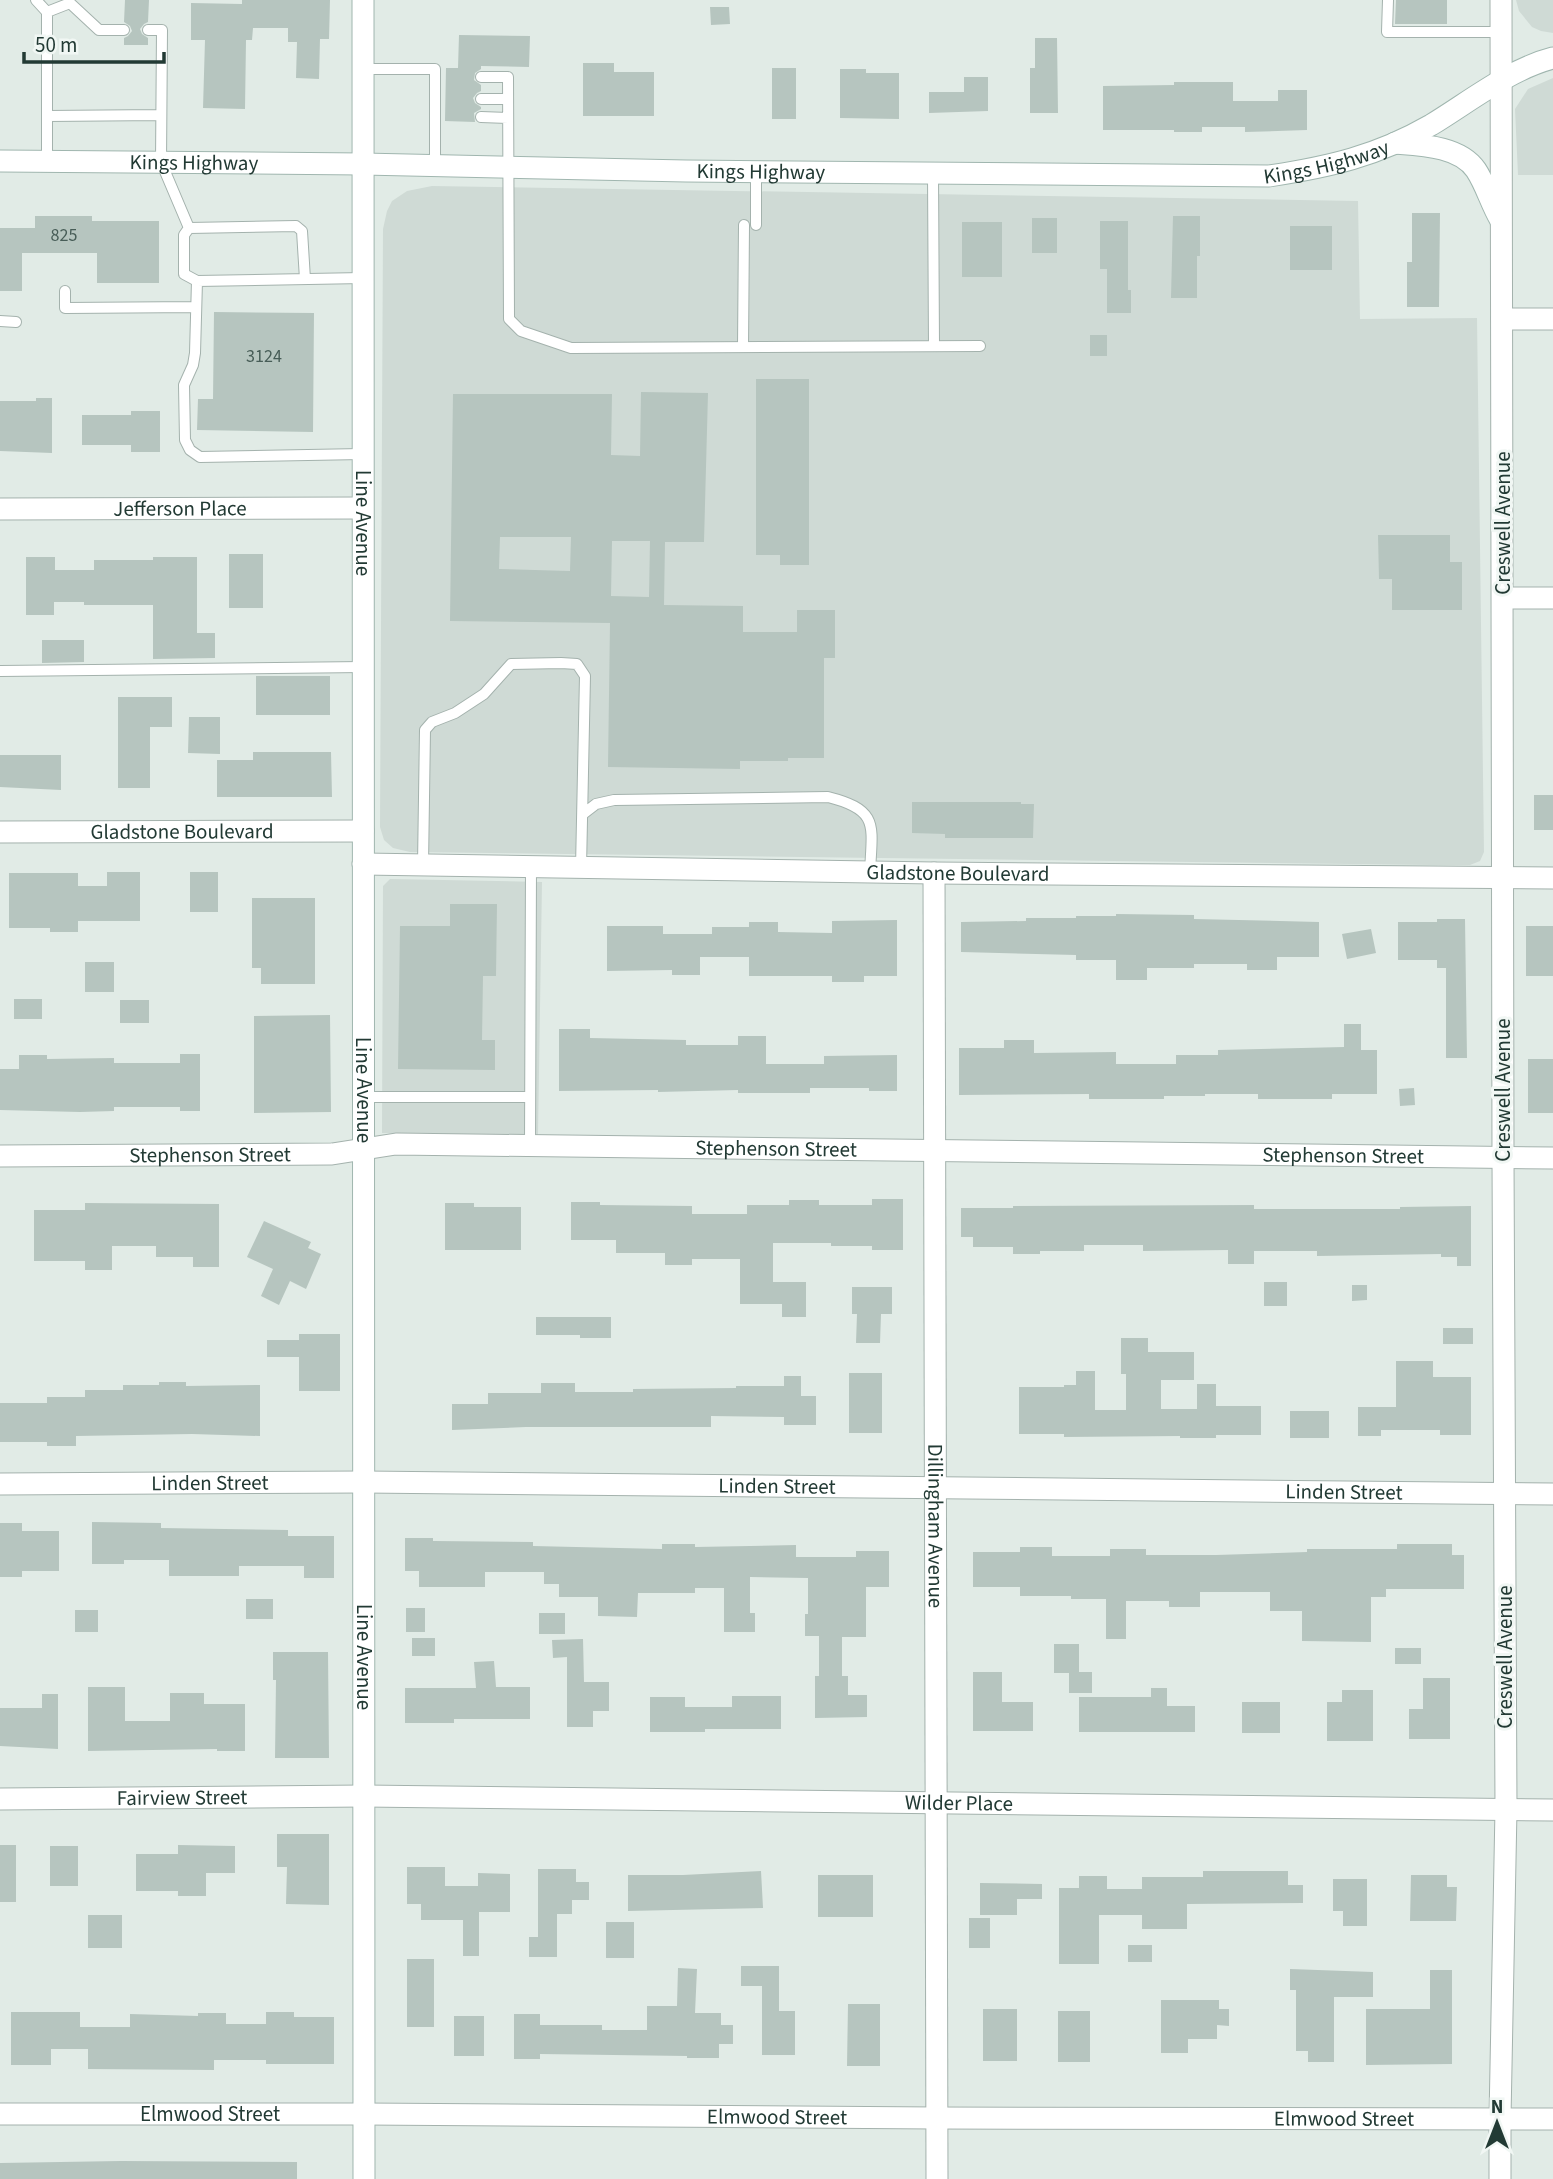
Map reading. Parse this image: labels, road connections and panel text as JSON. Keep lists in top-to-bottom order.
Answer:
{
  "streets": {
    "street": [
      "Kings Highway",
      "Jefferson Place",
      "Line Avenue",
      "Creswell Avenue",
      "Gladstone Boulevard",
      "Stephenson Street",
      "Linden Street",
      "Dillingham Avenue",
      "Fairview Street",
      "Wilder Place",
      "Elmwood Street"
    ]
  },
  "crossings": [
    ["Kings Highway", "Line Avenue"],
    ["Kings Highway", "Creswell Avenue"],
    ["Jefferson Place", "Line Avenue"],
    ["Line Avenue", "Gladstone Boulevard"],
    ["Line Avenue", "Stephenson Street"],
    ["Line Avenue", "Linden Street"],
    ["Line Avenue", "Fairview Street"],
    ["Line Avenue", "Wilder Place"],
    ["Line Avenue", "Elmwood Street"],
    ["Creswell Avenue", "Gladstone Boulevard"],
    ["Creswell Avenue", "Stephenson Street"],
    ["Creswell Avenue", "Linden Street"],
    ["Creswell Avenue", "Wilder Place"],
    ["Creswell Avenue", "Elmwood Street"],
    ["Gladstone Boulevard", "Dillingham Avenue"],
    ["Stephenson Street", "Dillingham Avenue"],
    ["Linden Street", "Dillingham Avenue"],
    ["Dillingham Avenue", "Wilder Place"],
    ["Dillingham Avenue", "Elmwood Street"],
    ["Fairview Street", "Wilder Place"]
  ],
  "house_numbers": ["825", "3124"],
  "scale_bar": "50 m",
  "north": "top"
}
